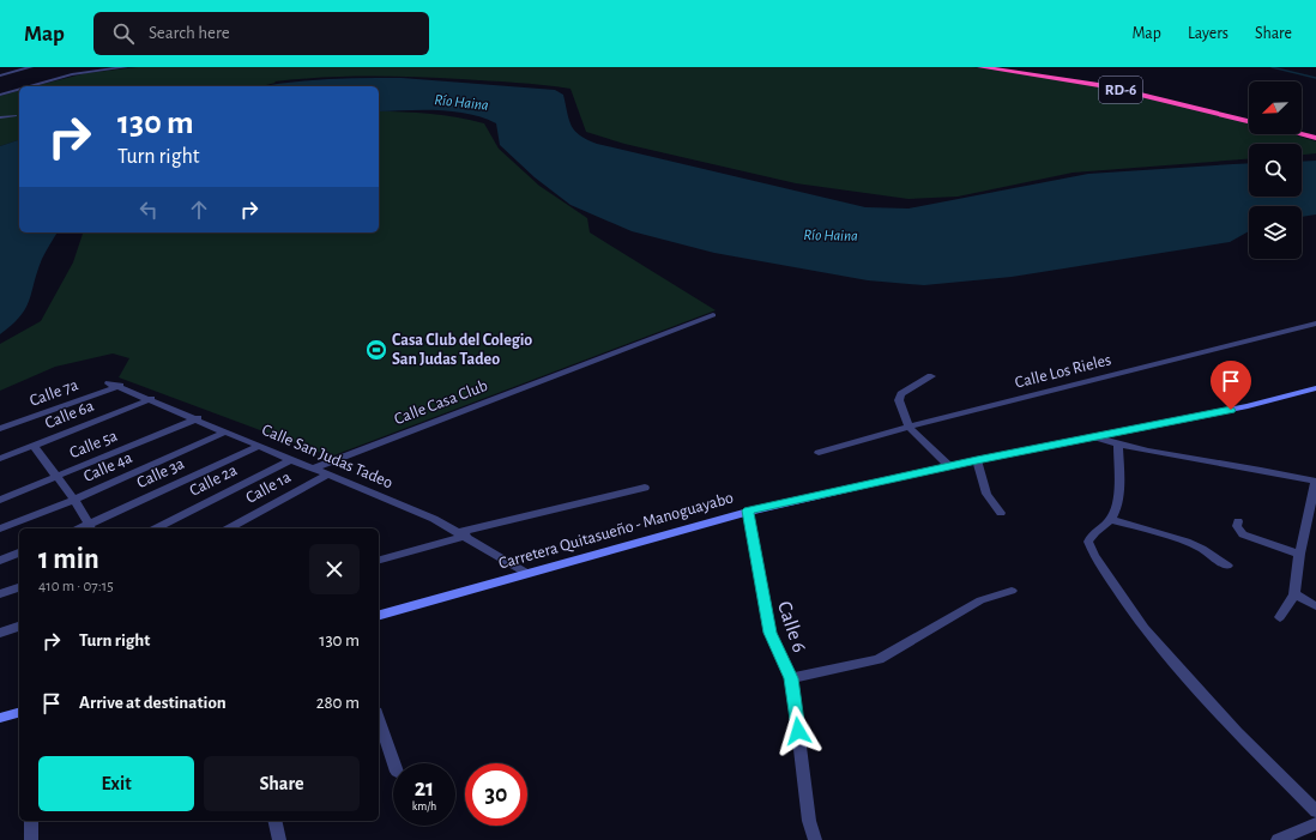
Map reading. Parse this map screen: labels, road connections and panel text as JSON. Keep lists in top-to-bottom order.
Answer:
{
  "streets": {
    "highway": ["RD-6"],
    "street": [
      "Calle Los Rieles",
      "Calle 7a",
      "Calle Casa Club",
      "Calle 6a",
      "Calle 5a",
      "Calle San Judas Tadeo",
      "Calle 4a",
      "Calle 3a",
      "Calle 2a",
      "Calle 1a",
      "Carretera Quitasueño - Manoguayabo",
      "Calle 6"
    ]
  },
  "crossings": [
    ["Calle 7a", "Calle San Judas Tadeo"],
    ["Calle Casa Club", "Calle San Judas Tadeo"],
    ["Calle 6a", "Calle San Judas Tadeo"],
    ["Calle 5a", "Calle San Judas Tadeo"],
    ["Calle San Judas Tadeo", "Calle 4a"],
    ["Calle San Judas Tadeo", "Calle 3a"],
    ["Calle San Judas Tadeo", "Calle 2a"],
    ["Calle San Judas Tadeo", "Calle 1a"],
    ["Calle San Judas Tadeo", "Carretera Quitasueño - Manoguayabo"],
    ["Carretera Quitasueño - Manoguayabo", "Calle 6"]
  ],
  "water": ["Río Haina"],
  "places": {
    "sports": ["Casa Club del Colegio San Judas Tadeo"]
  },
  "north": "bottom left",
  "page": {
    "header": "Map",
    "search": "Search here",
    "nav": ["Map", "Layers", "Share"],
    "turn": ["130 m", "Turn right"],
    "heading": ["1 min", "410 m · 07:15"],
    "list": [
      {
        "name": "Turn right",
        "value": "130 m"
      },
      {
        "name": "Arrive at destination",
        "value": "280 m"
      }
    ],
    "buttons": ["Exit", "Share"],
    "speed": "21 km/h",
    "limit": "30"
  }
}
